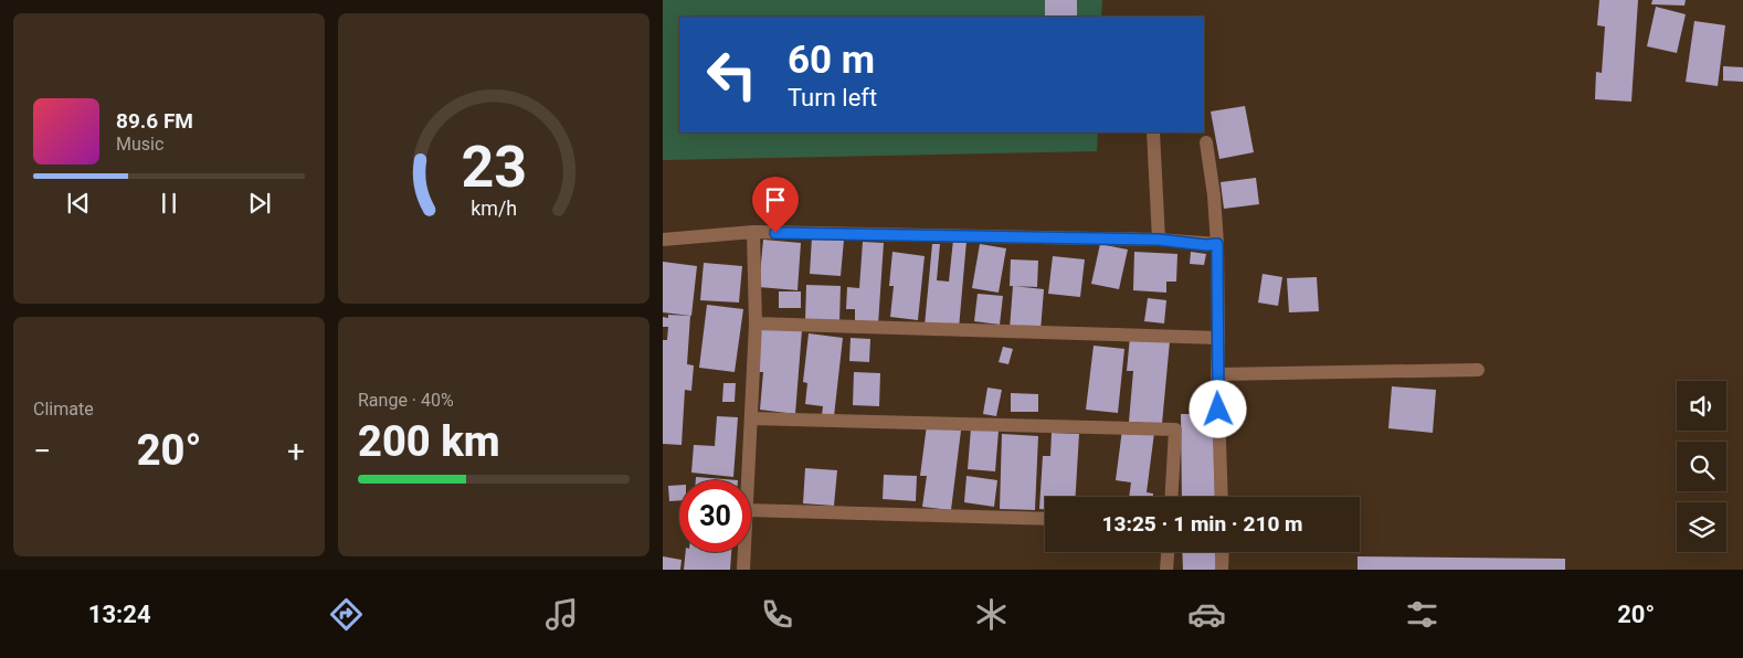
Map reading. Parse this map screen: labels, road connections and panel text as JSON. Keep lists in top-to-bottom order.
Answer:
{
  "page": {
    "turn": ["60 m", "Turn left"],
    "song": ["89.6 FM", "Music"],
    "tile": [
      "Climate",
      ["Range · 40%", "200 km"]
    ],
    "heat": ["−", "20°", "+"],
    "limit": "30",
    "trip": "13:25 · 1 min · 210 m",
    "tabs": ["13:24", "20°"],
    "gauge": ["23", "km/h"]
  }
}
